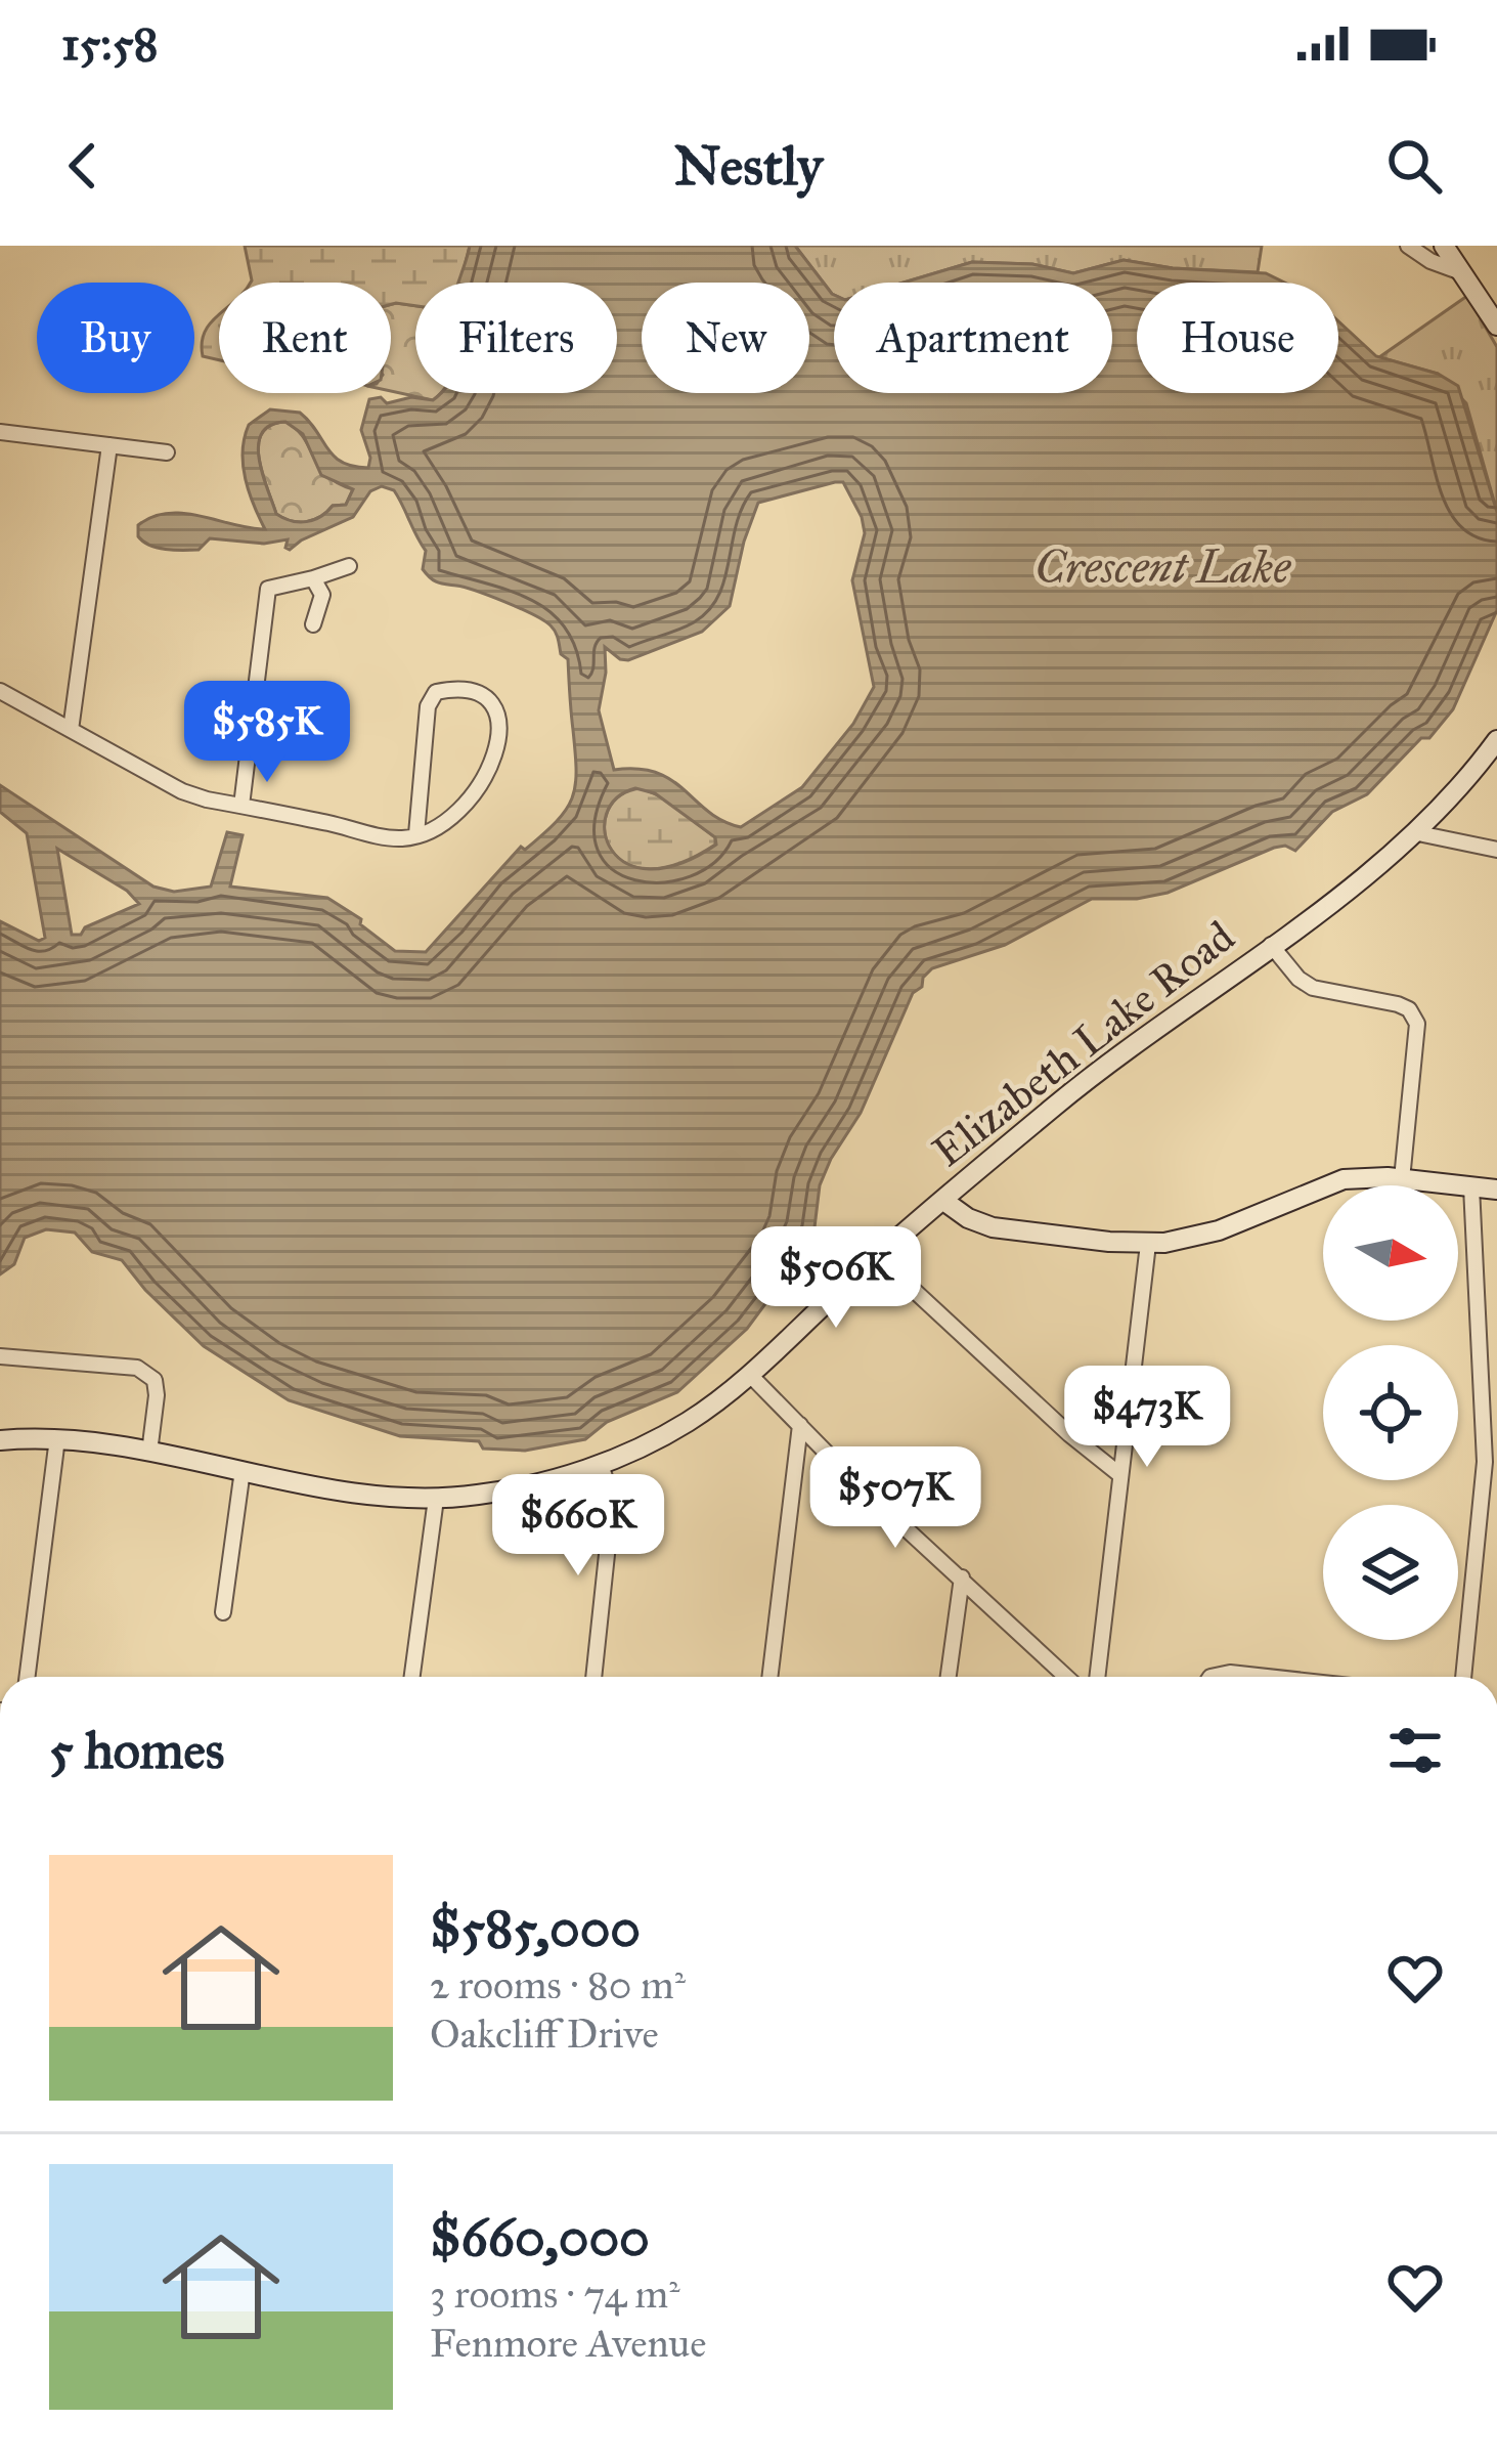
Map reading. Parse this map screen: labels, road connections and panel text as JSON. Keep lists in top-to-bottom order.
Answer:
{
  "streets": {
    "street": ["Elizabeth Lake Road"]
  },
  "water": ["Crescent Lake"],
  "north": "right",
  "page": {
    "status": "15:58",
    "header": "Nestly",
    "chip": [
      "Buy",
      "Rent",
      "Filters",
      "New",
      "Apartment",
      "House"
    ],
    "price": [
      "$585K",
      "$506K",
      "$473K",
      "$507K",
      "$660K"
    ],
    "heading": "5 homes",
    "list": [
      {
        "name": "$585,000",
        "note": "2 rooms · 80 m² · Oakcliff Drive"
      },
      {
        "name": "$660,000",
        "note": "3 rooms · 74 m² · Fenmore Avenue"
      }
    ]
  }
}
